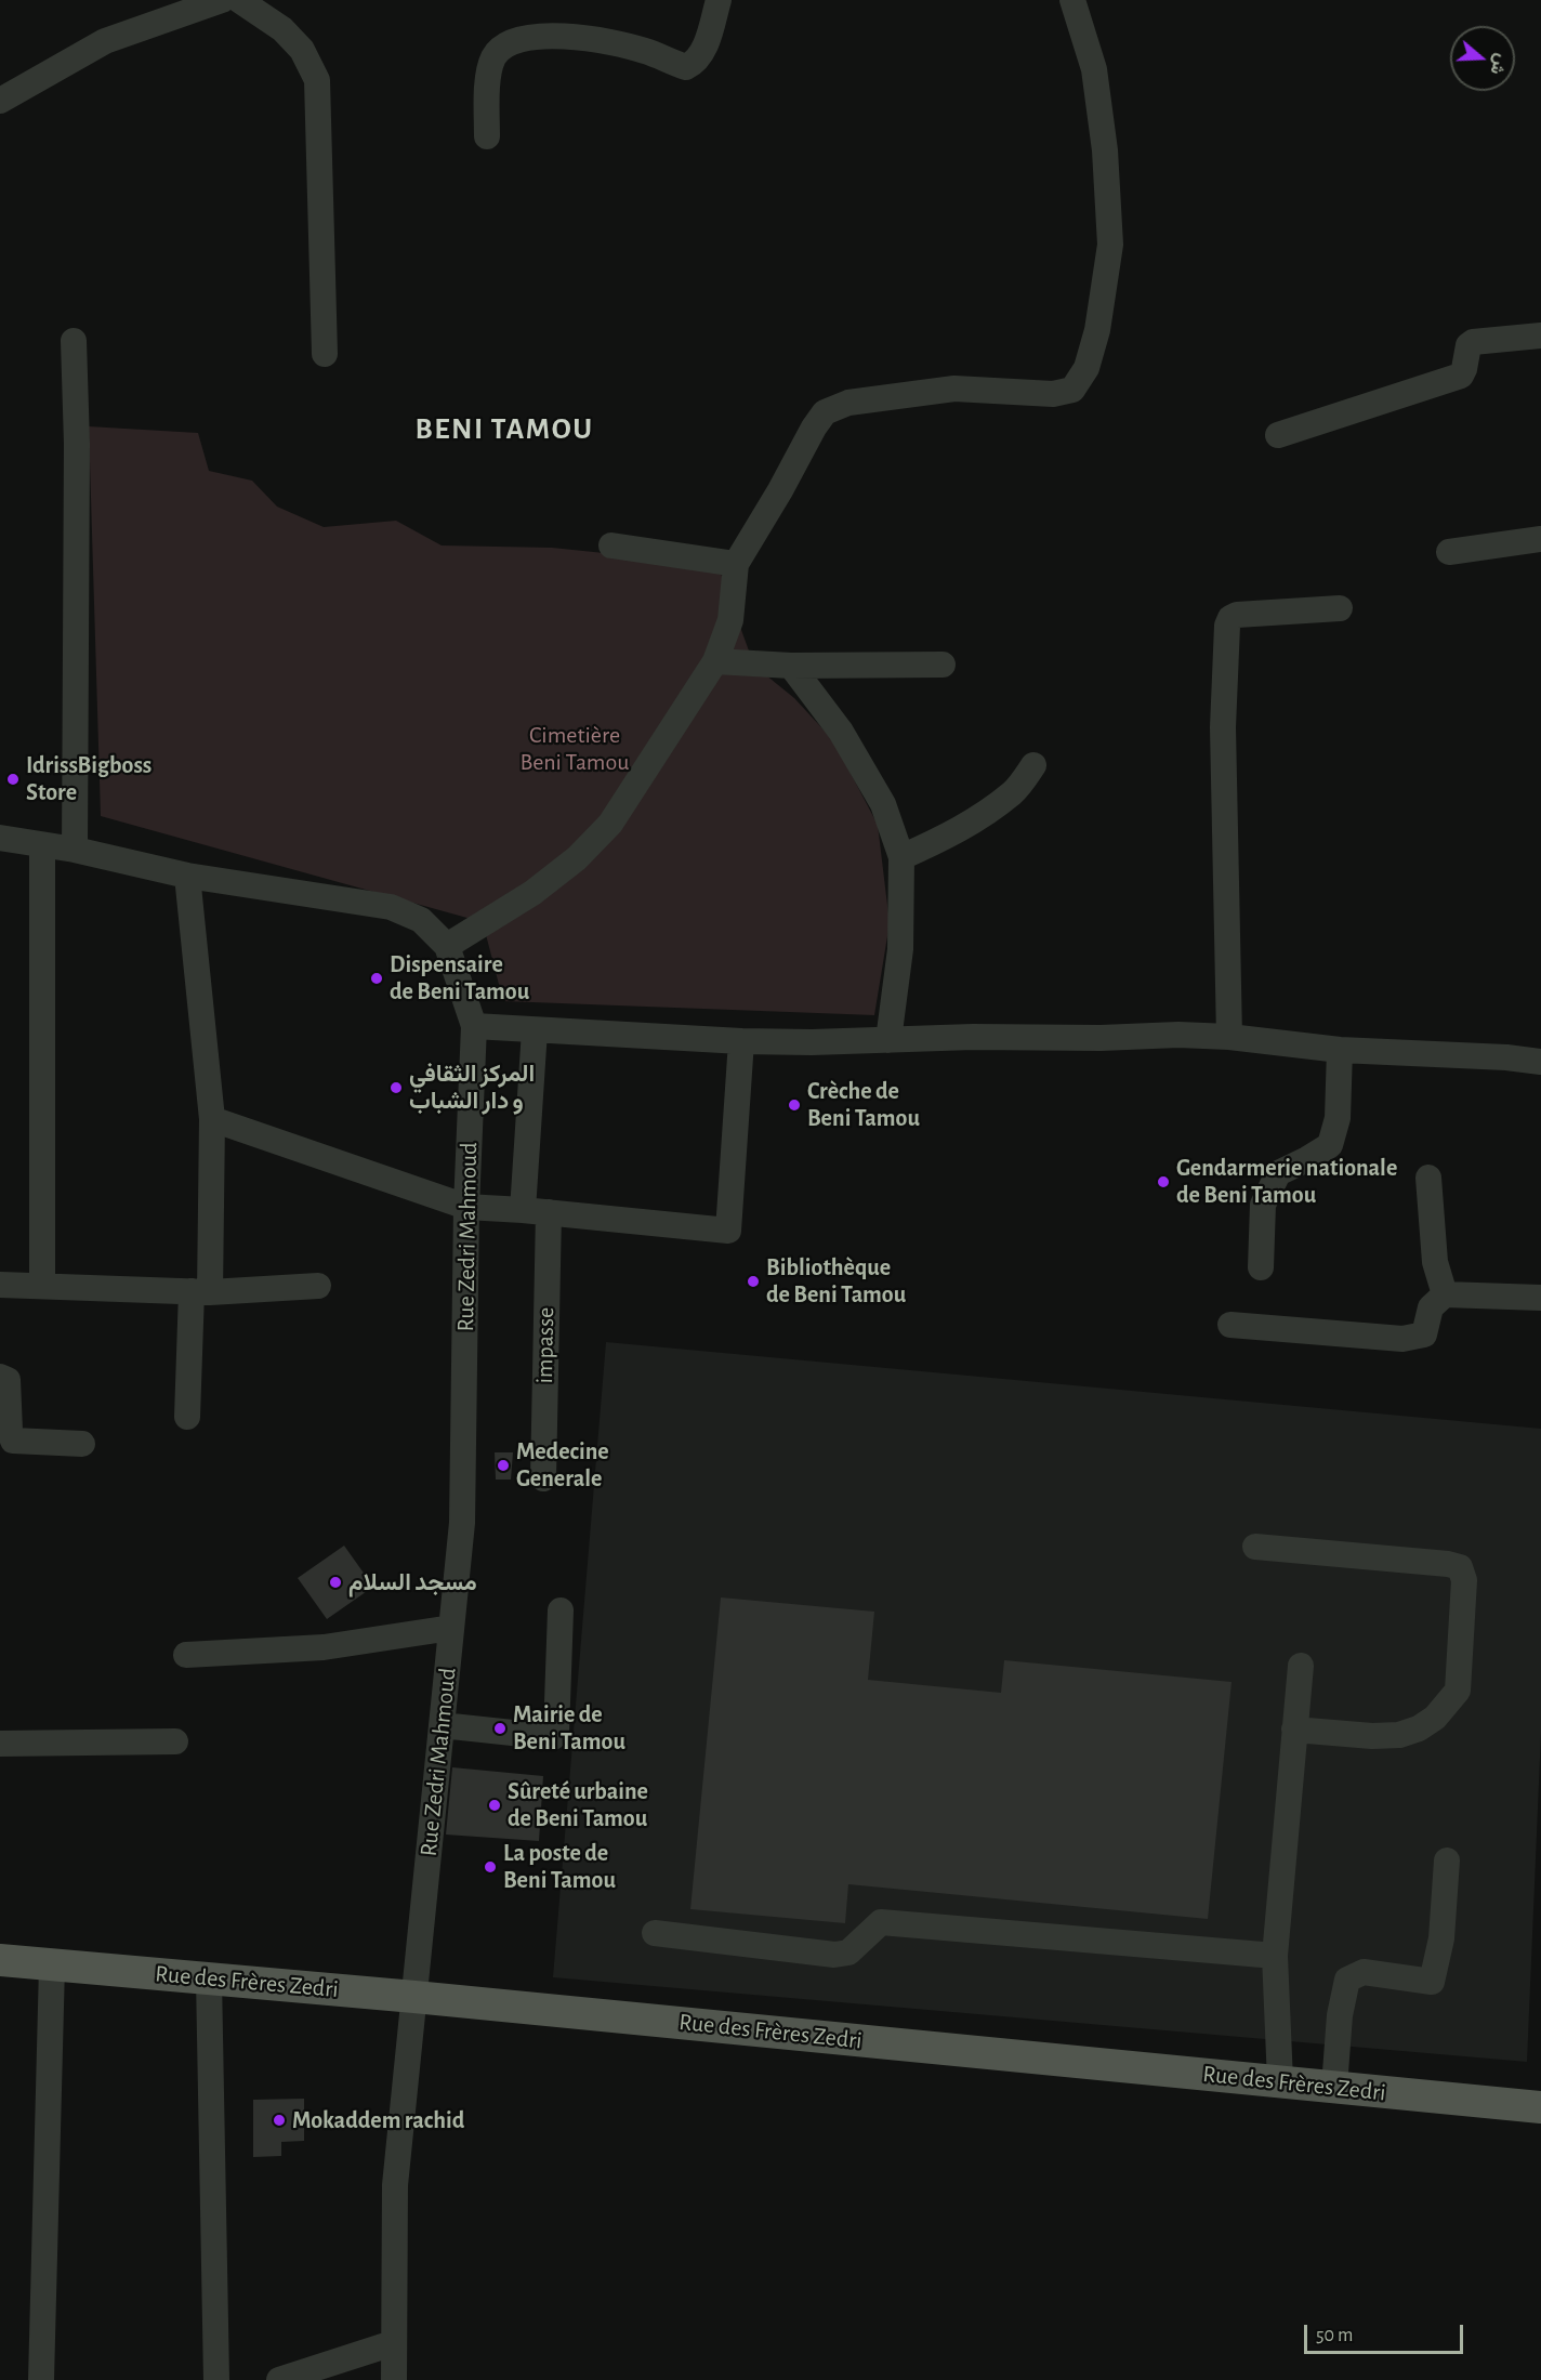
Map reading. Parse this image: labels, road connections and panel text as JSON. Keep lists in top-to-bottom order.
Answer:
{
  "streets": {
    "main road": ["Rue des Frères Zedri"],
    "street": ["Rue Zedri Mahmoud", "impasse"]
  },
  "crossings": [
    ["Rue Zedri Mahmoud", "Rue des Frères Zedri"]
  ],
  "districts": ["BENI TAMOU"],
  "parks": ["Cimetière Beni Tamou"],
  "places": [
    "IdrissBigboss Store",
    "Dispensaire de Beni Tamou",
    "المركز الثقافي و دار الشباب",
    "Crèche de Beni Tamou",
    "Gendarmerie nationale de Beni Tamou",
    "Bibliothèque de Beni Tamou",
    "Medecine Generale",
    "مسجد السلام",
    "Mairie de Beni Tamou",
    "Sûreté urbaine de Beni Tamou",
    "La poste de Beni Tamou",
    "Mokaddem rachid"
  ],
  "scale_bar": "50 m",
  "north": "right"
}
